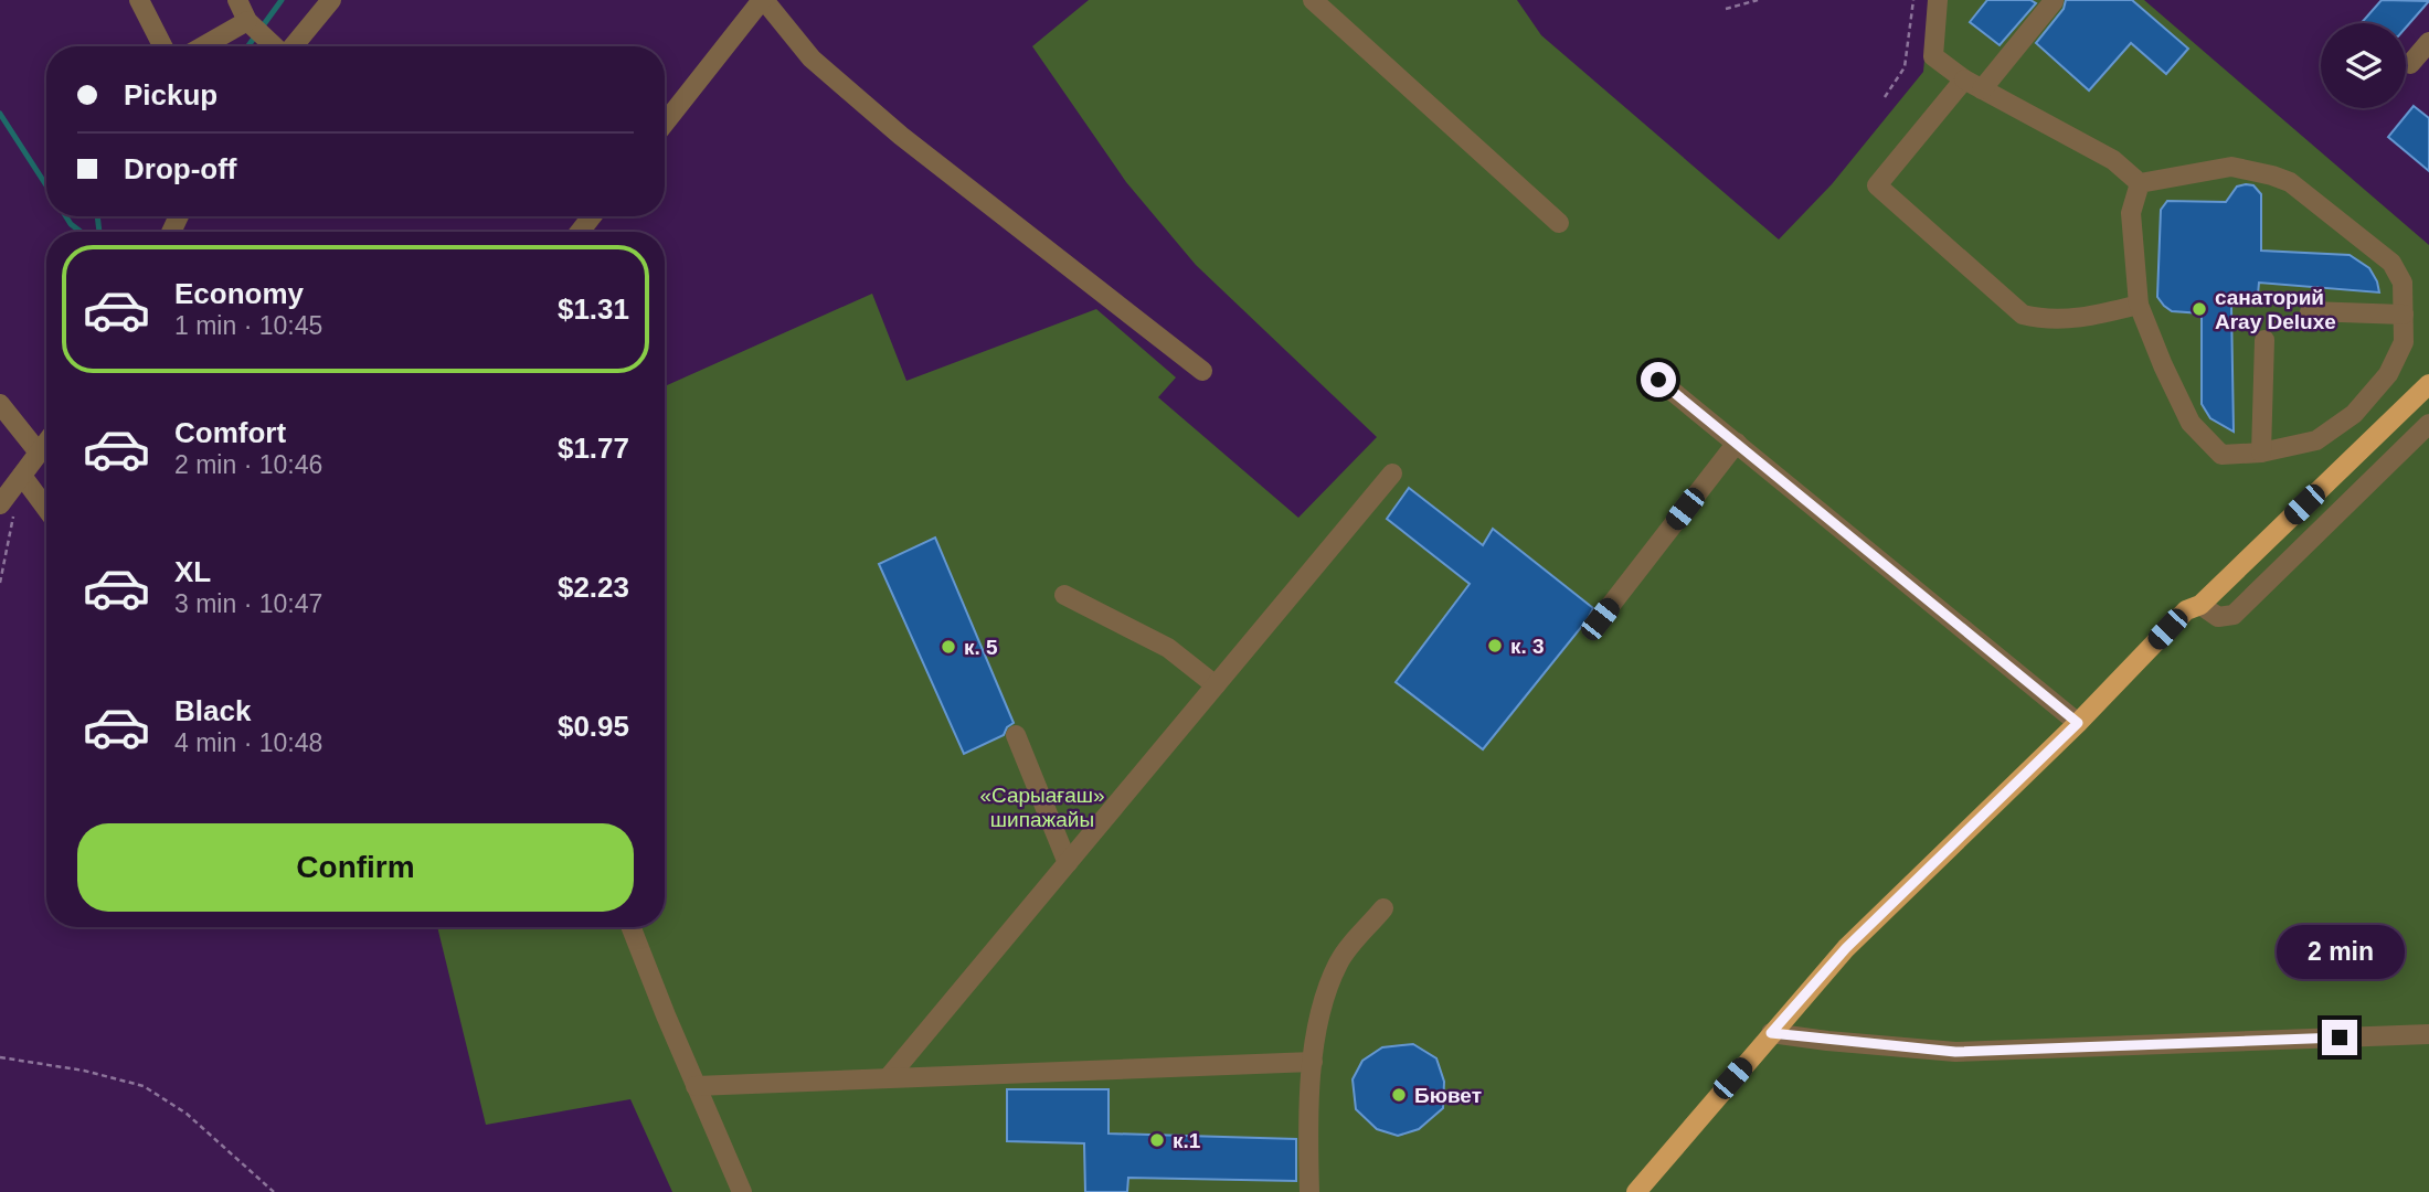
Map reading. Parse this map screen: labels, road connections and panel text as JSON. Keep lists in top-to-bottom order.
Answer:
{
  "parks": ["«Сарыағаш» шипажайы"],
  "places": [
    "санаторий Aray Deluxe",
    "к. 3",
    "к. 5",
    "Бювет",
    "к.1"
  ],
  "page": {
    "banner": ["Pickup", "Drop-off"],
    "list": [
      {
        "name": "Economy",
        "note": "1 min · 10:45",
        "value": "$1.31"
      },
      {
        "name": "Comfort",
        "note": "2 min · 10:46",
        "value": "$1.77"
      },
      {
        "name": "XL",
        "note": "3 min · 10:47",
        "value": "$2.23"
      },
      {
        "name": "Black",
        "note": "4 min · 10:48",
        "value": "$0.95"
      }
    ],
    "buttons": "Confirm",
    "bubble": "2 min"
  }
}
